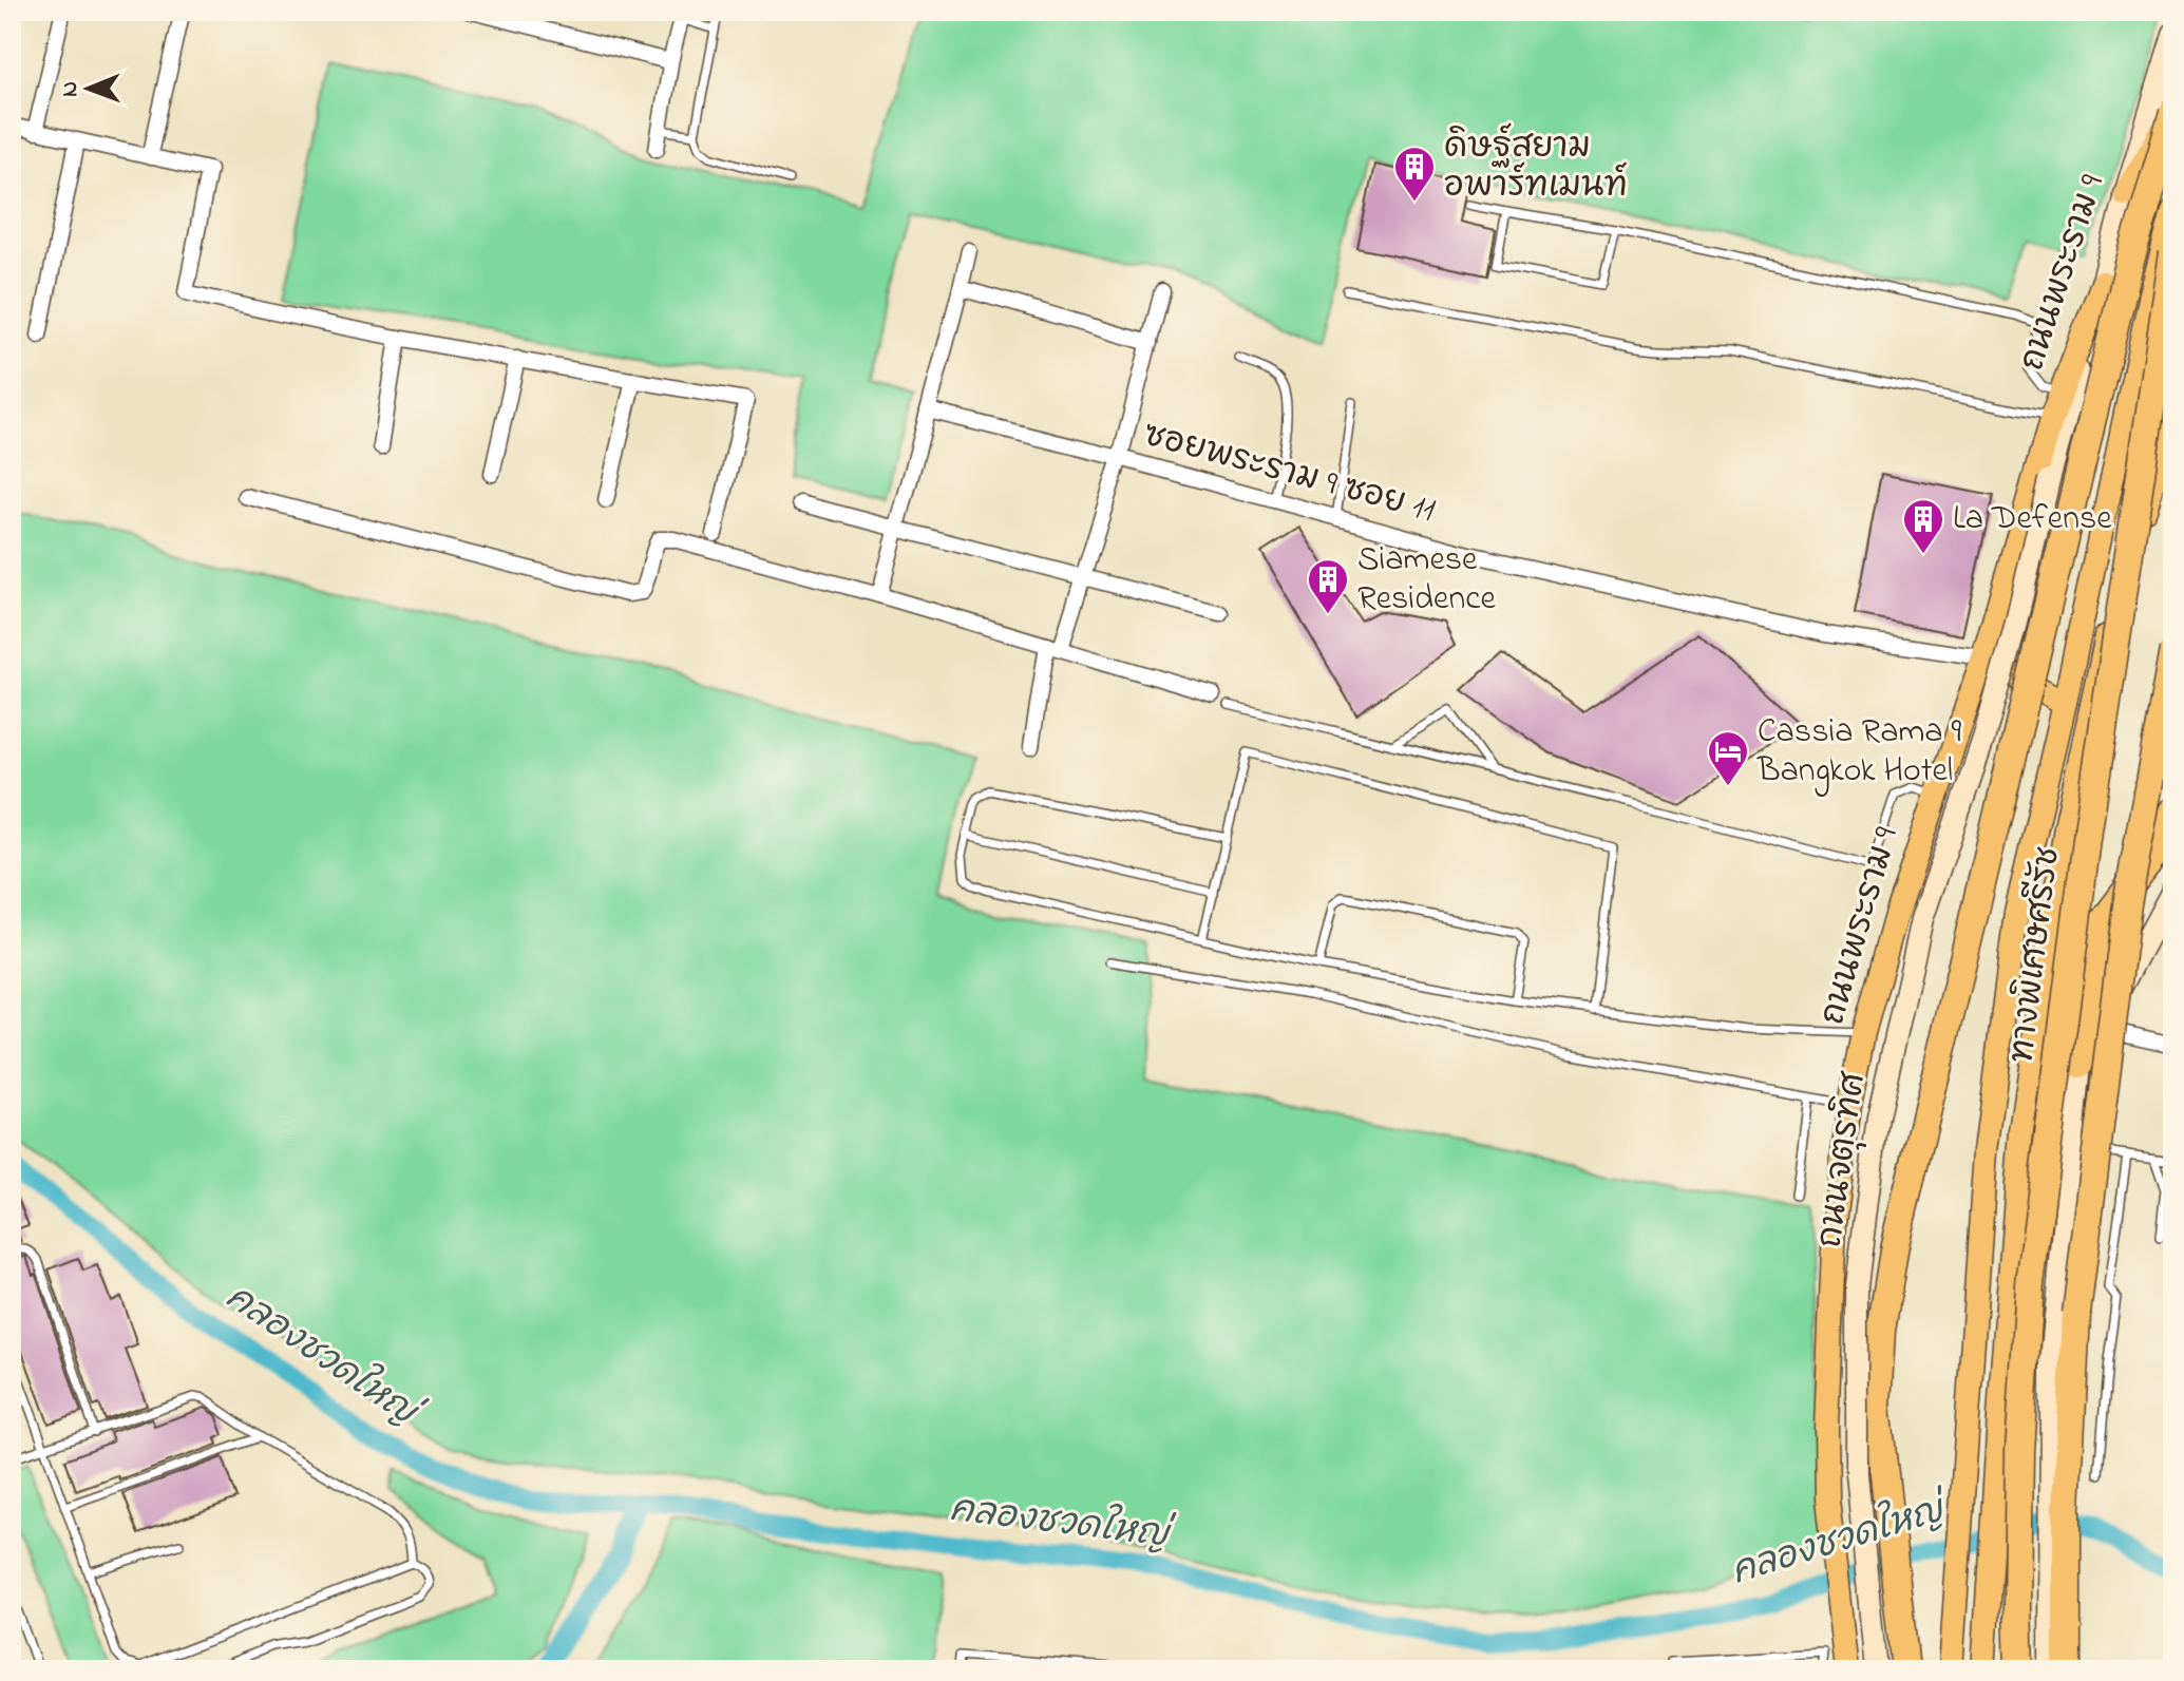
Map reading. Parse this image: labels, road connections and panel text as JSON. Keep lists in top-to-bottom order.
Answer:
{
  "streets": {
    "highway": ["ทางพิเศษศรีรัช"],
    "main road": ["ถนนพระราม 9", "ถนนจตุรทิศ"],
    "street": ["ซอยพระราม 9 ซอย 11"]
  },
  "crossings": [
    ["ถนนพระราม 9", "ซอยพระราม 9 ซอย 11"],
    ["ถนนพระราม 9", "ถนนจตุรทิศ"]
  ],
  "water": ["คลองชวดใหญ่"],
  "places": {
    "building": ["ดิษฐ์สยาม อพาร์ทเมนท์", "La Defense", "Siamese Residence"],
    "hotel": ["Cassia Rama 9 Bangkok Hotel"]
  },
  "north": "left"
}
